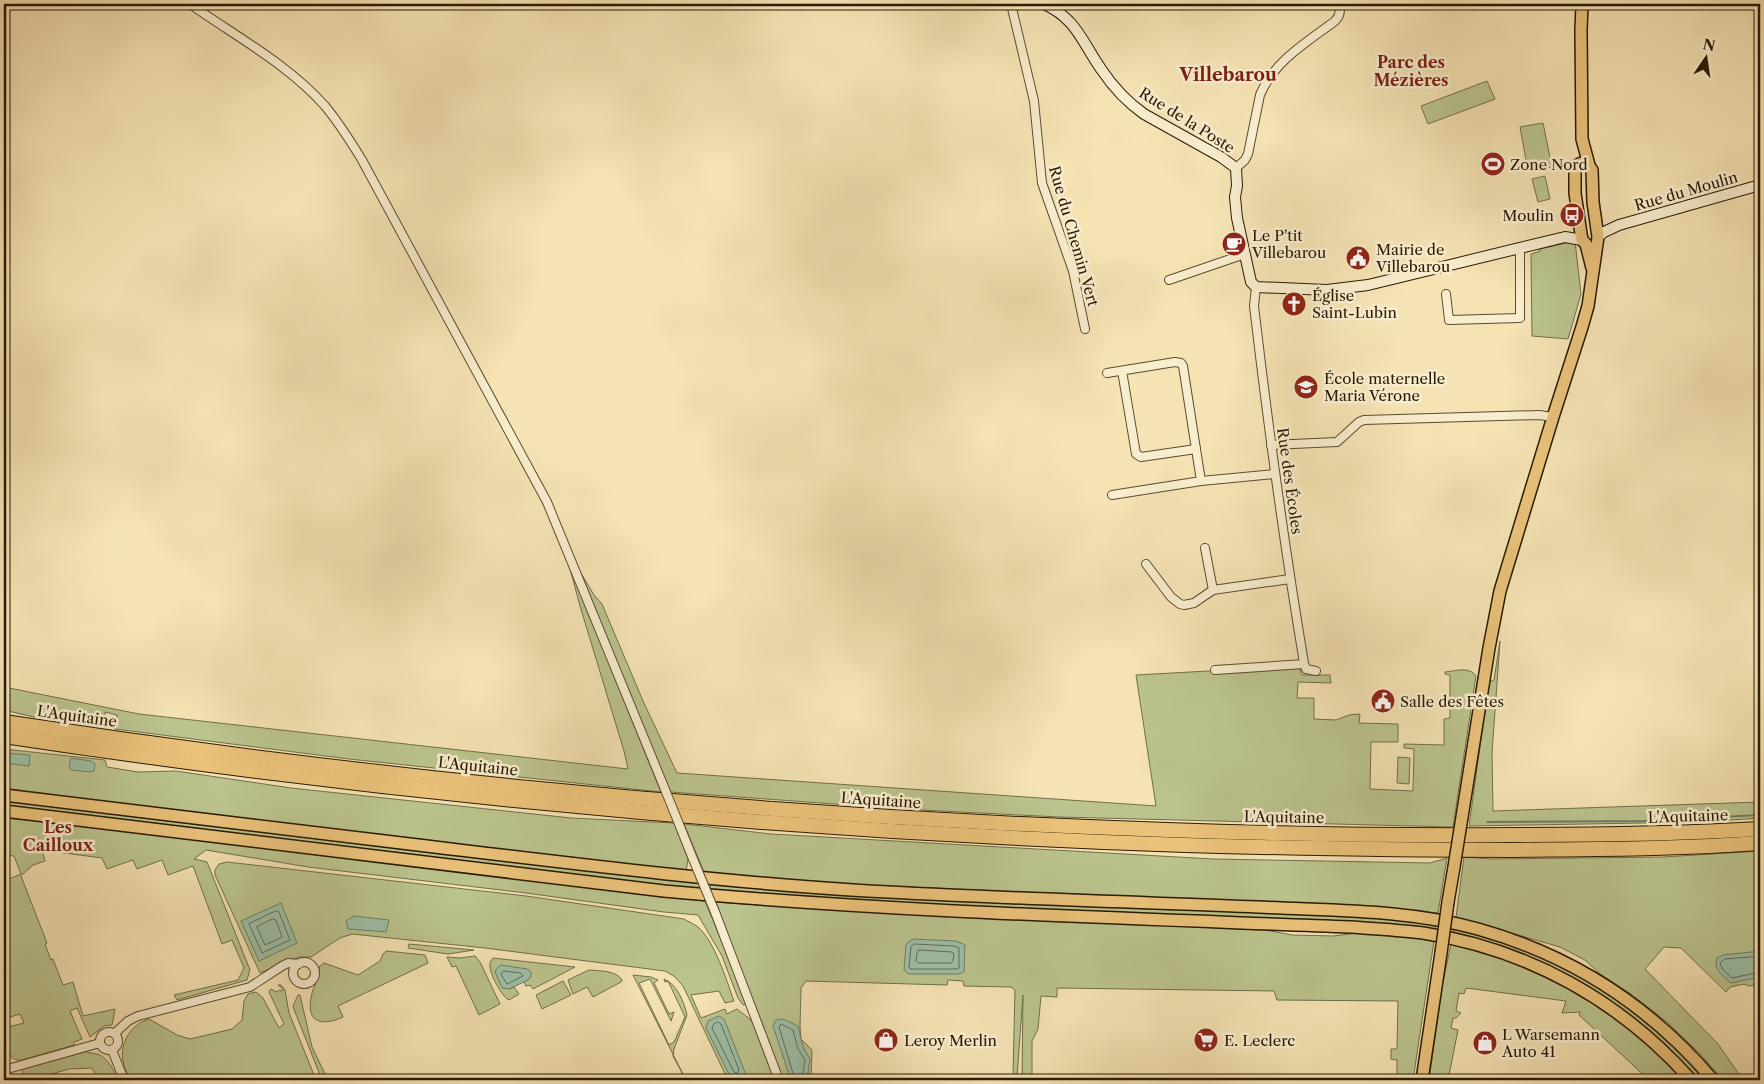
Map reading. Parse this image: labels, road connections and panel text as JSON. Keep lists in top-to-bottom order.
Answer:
{
  "streets": {
    "highway": ["L'Aquitaine"],
    "street": [
      "Rue de la Poste",
      "Rue du Moulin",
      "Rue du Chemin Vert",
      "Rue des Écoles"
    ]
  },
  "crossings": [
    ["Rue de la Poste", "Rue des Écoles"]
  ],
  "districts": ["Parc des Mézières", "Villebarou", "Les Cailloux"],
  "places": {
    "sports": ["Zone Nord"],
    "bus stop": ["Moulin"],
    "cafe": ["Le P'tit Villebarou"],
    "public building": ["Mairie de Villebarou", "Salle des Fêtes"],
    "church": ["Église Saint-Lubin"],
    "school or university": ["École maternelle Maria Vérone"],
    "shop": ["Leroy Merlin", "L Warsemann Auto 41"],
    "supermarket": ["E. Leclerc"]
  },
  "north": "top"
}
